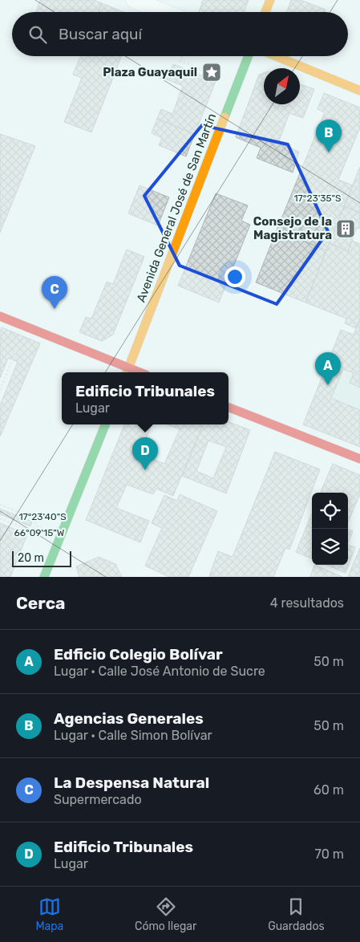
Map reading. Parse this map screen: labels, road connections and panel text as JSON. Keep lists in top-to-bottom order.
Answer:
{
  "streets": {
    "main road": ["Avenida General José de San Martín"]
  },
  "places": {
    "place": ["Plaza Guayaquil"],
    "building": ["Consejo de la Magistratura"]
  },
  "scale_bar": "20 m",
  "north": "top right",
  "page": {
    "search": "Buscar aquí",
    "pins": [
      "B",
      "C",
      "A",
      "D"
    ],
    "popup": ["Edificio Tribunales", "Lugar"],
    "scale": "20 m",
    "heading": ["Cerca", "4 resultados"],
    "list": [
      {
        "mark": "A",
        "name": "Edficio Colegio Bolívar",
        "note": "Lugar · Calle José Antonio de Sucre",
        "value": "50 m"
      },
      {
        "mark": "B",
        "name": "Agencias Generales",
        "note": "Lugar · Calle Simon Bolívar",
        "value": "50 m"
      },
      {
        "mark": "C",
        "name": "La Despensa Natural",
        "note": "Supermercado",
        "value": "60 m"
      },
      {
        "mark": "D",
        "name": "Edificio Tribunales",
        "note": "Lugar",
        "value": "70 m"
      }
    ],
    "nav": ["Mapa", "Cómo llegar", "Guardados"]
  },
  "coordinates": ["17°23'35\"S", "17°23'40\"S", "66°09'15\"W"]
}
